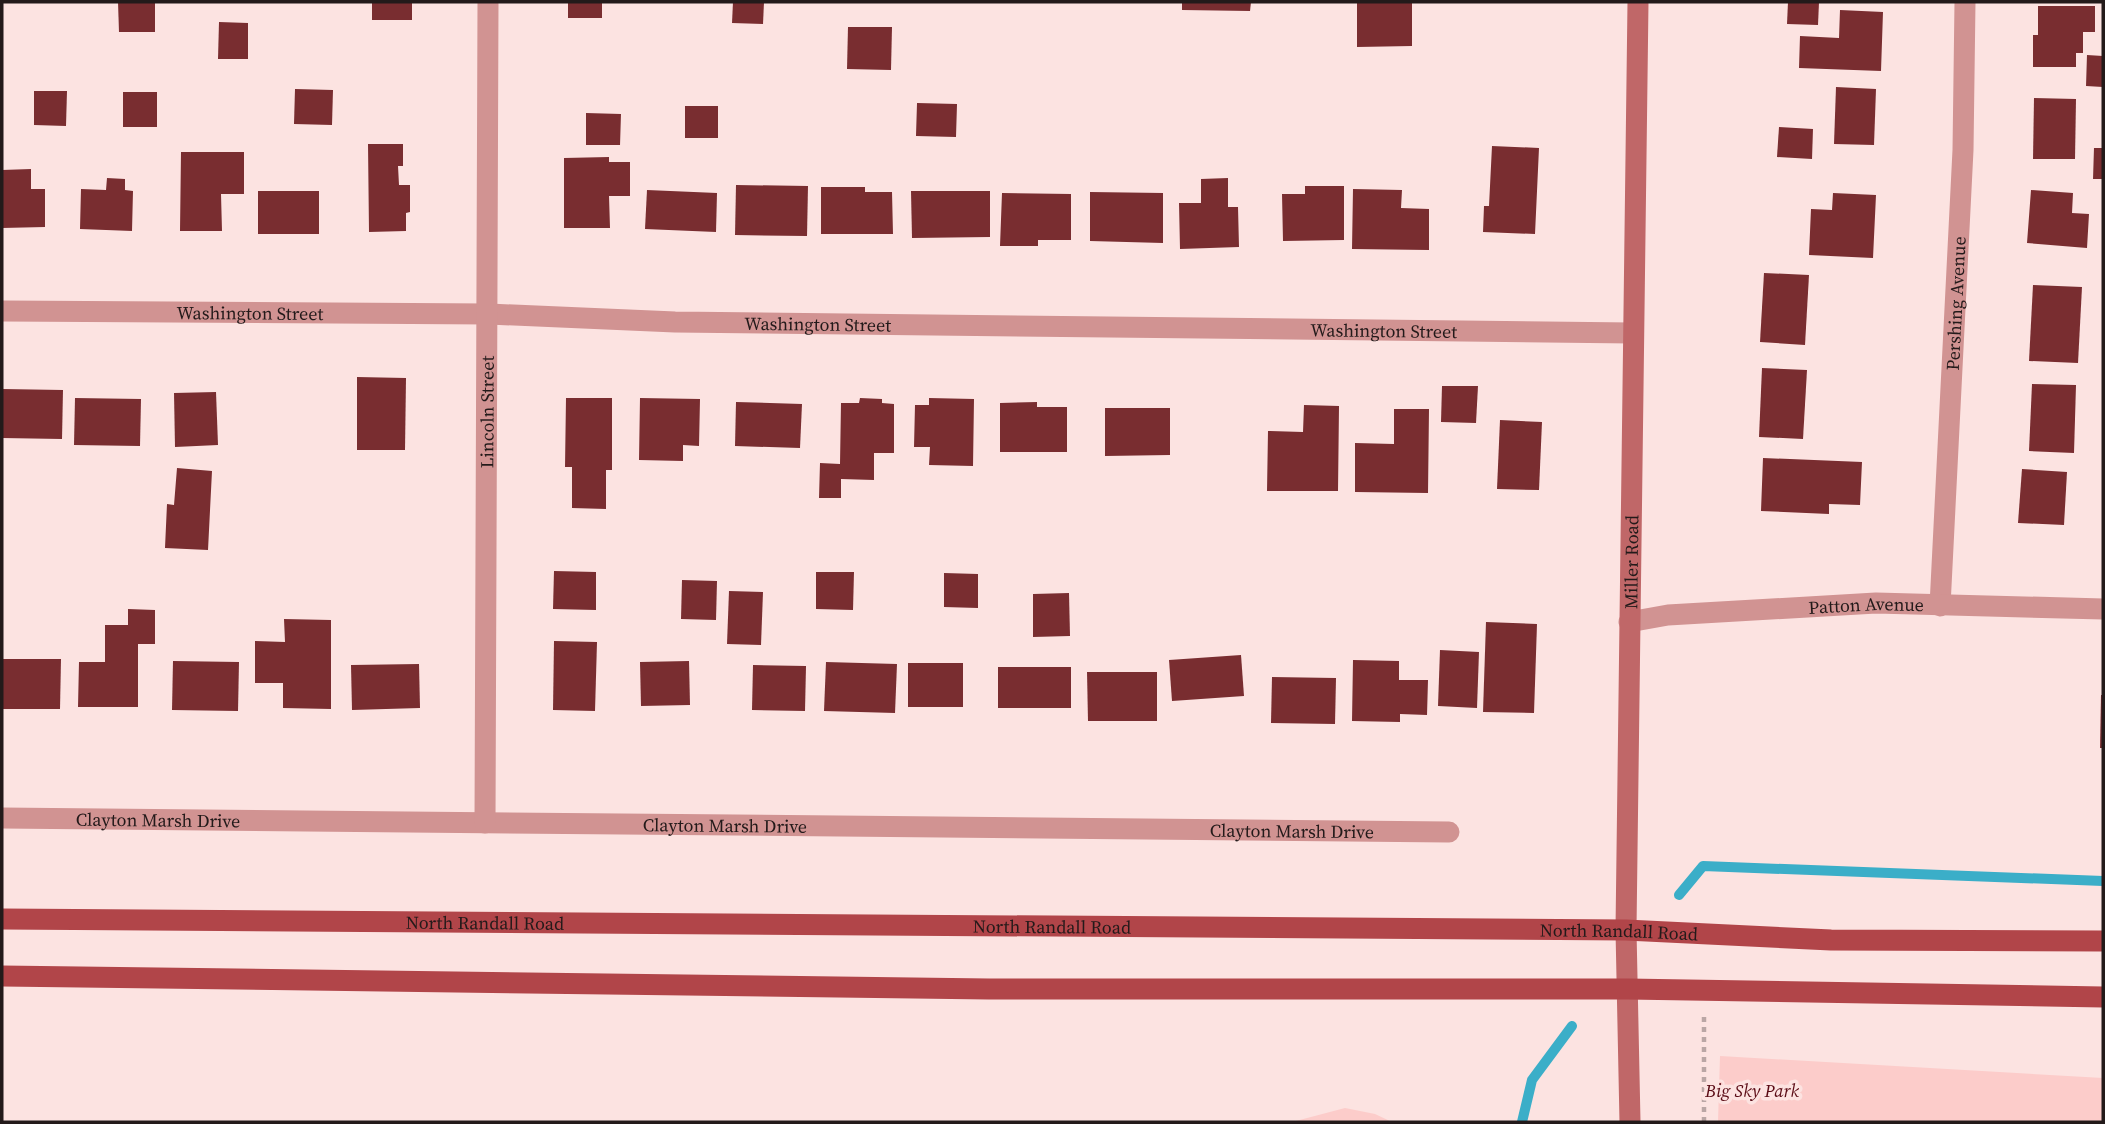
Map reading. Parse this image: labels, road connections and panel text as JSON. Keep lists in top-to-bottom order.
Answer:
{
  "streets": {
    "main road": ["North Randall Road"],
    "street": [
      "Pershing Avenue",
      "Washington Street",
      "Lincoln Street",
      "Miller Road",
      "Patton Avenue",
      "Clayton Marsh Drive"
    ]
  },
  "crossings": [
    ["Pershing Avenue", "Patton Avenue"],
    ["Washington Street", "Lincoln Street"],
    ["Washington Street", "Miller Road"],
    ["Lincoln Street", "Clayton Marsh Drive"],
    ["Miller Road", "Patton Avenue"],
    ["Miller Road", "North Randall Road"]
  ],
  "parks": ["Big Sky Park"]
}
